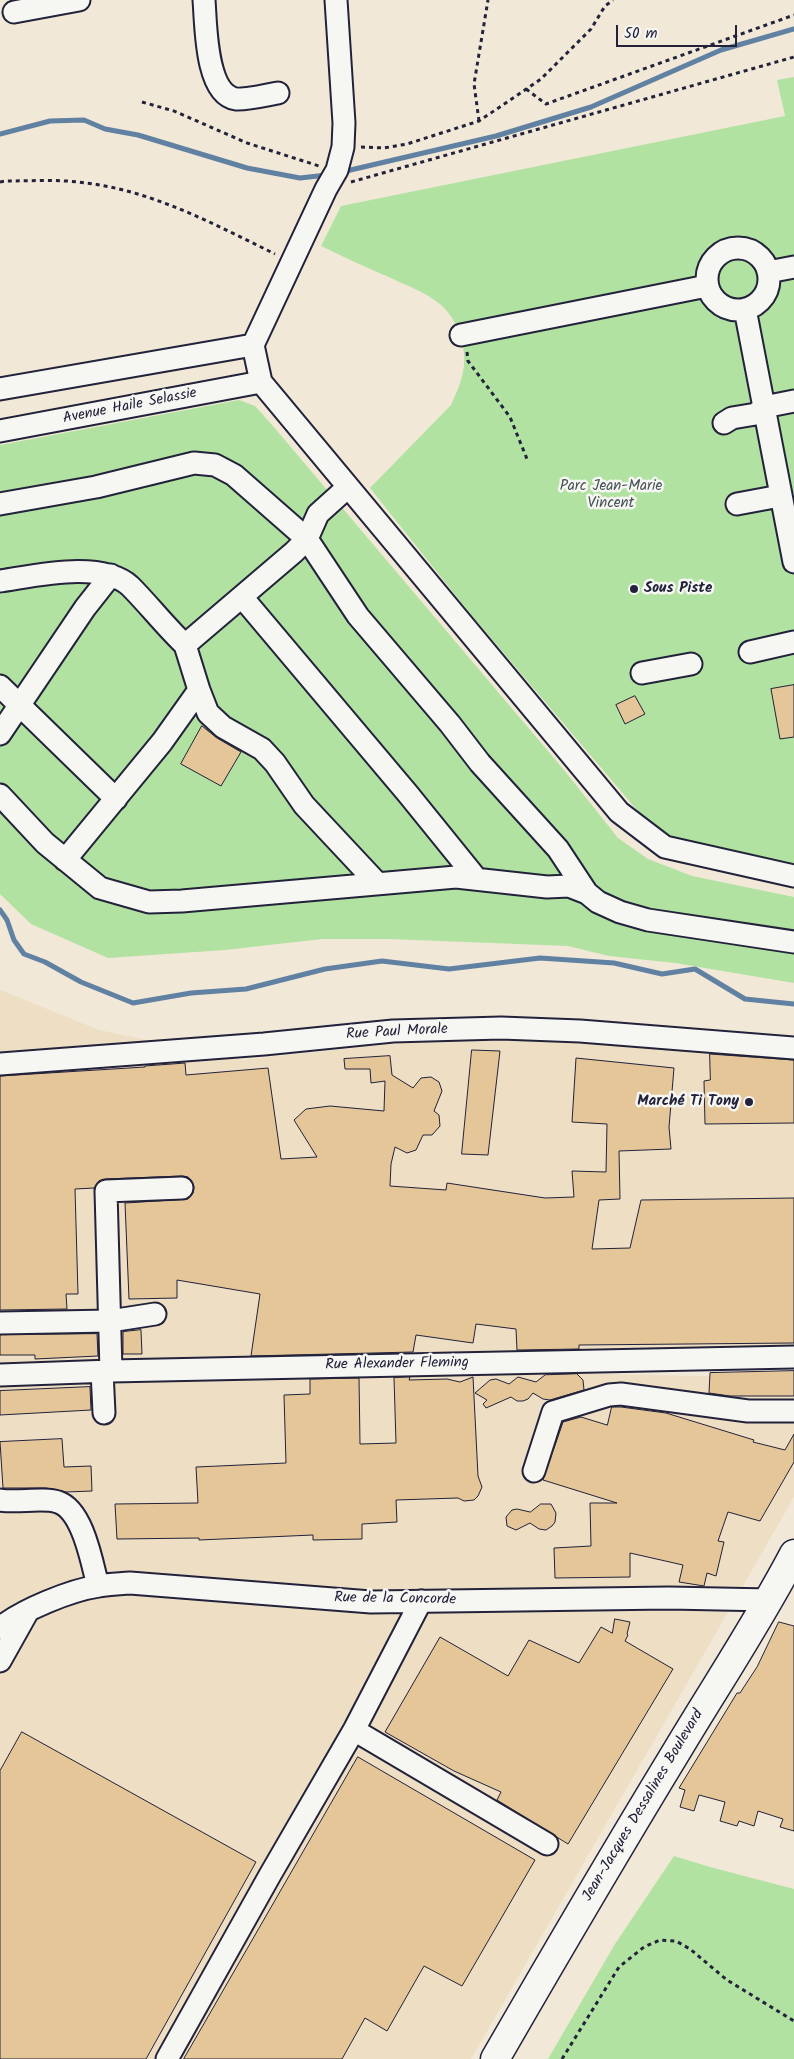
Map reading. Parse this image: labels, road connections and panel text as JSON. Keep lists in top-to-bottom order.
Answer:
{
  "streets": {
    "main road": ["Jean-Jacques Dessalines Boulevard"],
    "street": [
      "Avenue Haile Selassie",
      "Rue Paul Morale",
      "Rue Alexander Fleming",
      "Rue de la Concorde"
    ]
  },
  "crossings": [
    ["Rue de la Concorde", "Jean-Jacques Dessalines Boulevard"]
  ],
  "parks": ["Parc Jean-Marie Vincent"],
  "places": ["Sous Piste", "Marché Ti Tony"],
  "scale_bar": "50 m"
}
